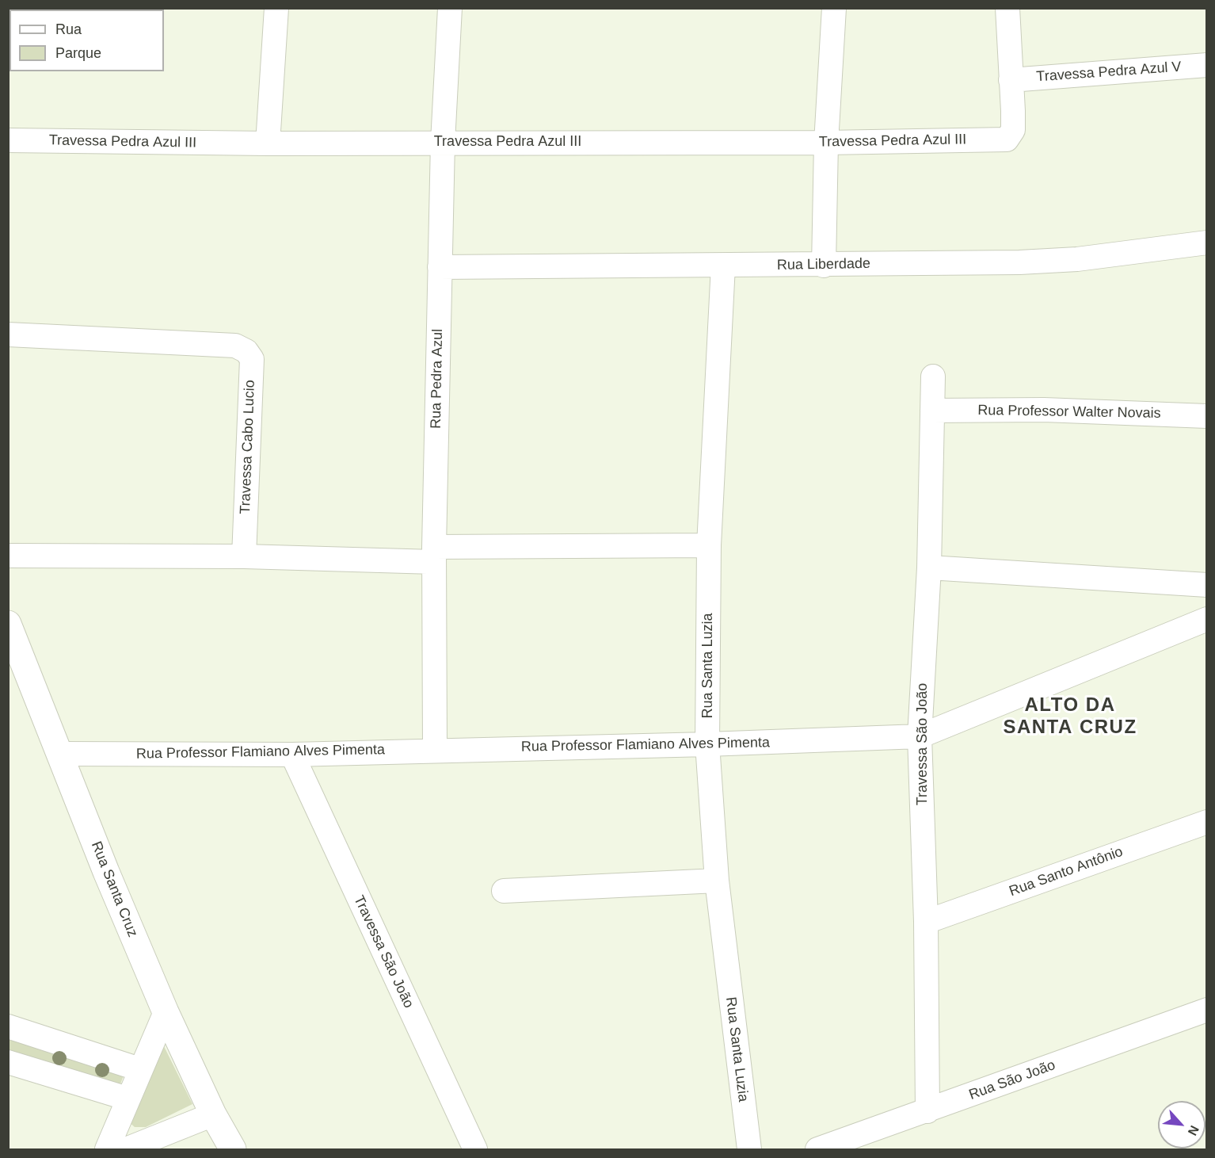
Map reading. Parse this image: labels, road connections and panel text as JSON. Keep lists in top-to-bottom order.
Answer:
{
  "streets": {
    "main road": ["Rua Santa Cruz"],
    "street": [
      "Travessa Pedra Azul V",
      "Travessa Pedra Azul III",
      "Rua Liberdade",
      "Rua Pedra Azul",
      "Rua Professor Walter Novais",
      "Travessa Cabo Lucio",
      "Rua Santa Luzia",
      "Travessa São João",
      "Rua Professor Flamiano Alves Pimenta",
      "Rua Santo Antônio",
      "Rua São João"
    ]
  },
  "crossings": [
    ["Travessa Pedra Azul V", "Travessa Pedra Azul III"],
    ["Travessa Pedra Azul III", "Rua Pedra Azul"],
    ["Rua Liberdade", "Rua Pedra Azul"],
    ["Rua Liberdade", "Rua Santa Luzia"],
    ["Rua Pedra Azul", "Rua Professor Flamiano Alves Pimenta"],
    ["Rua Professor Walter Novais", "Travessa São João"],
    ["Rua Santa Luzia", "Rua Professor Flamiano Alves Pimenta"],
    ["Travessa São João", "Rua Professor Flamiano Alves Pimenta"],
    ["Travessa São João", "Rua Santo Antônio"],
    ["Travessa São João", "Rua São João"],
    ["Rua Professor Flamiano Alves Pimenta", "Rua Santa Cruz"]
  ],
  "districts": ["ALTO DA SANTA CRUZ"],
  "legend": ["Rua", "Parque"],
  "north": "bottom right"
}
